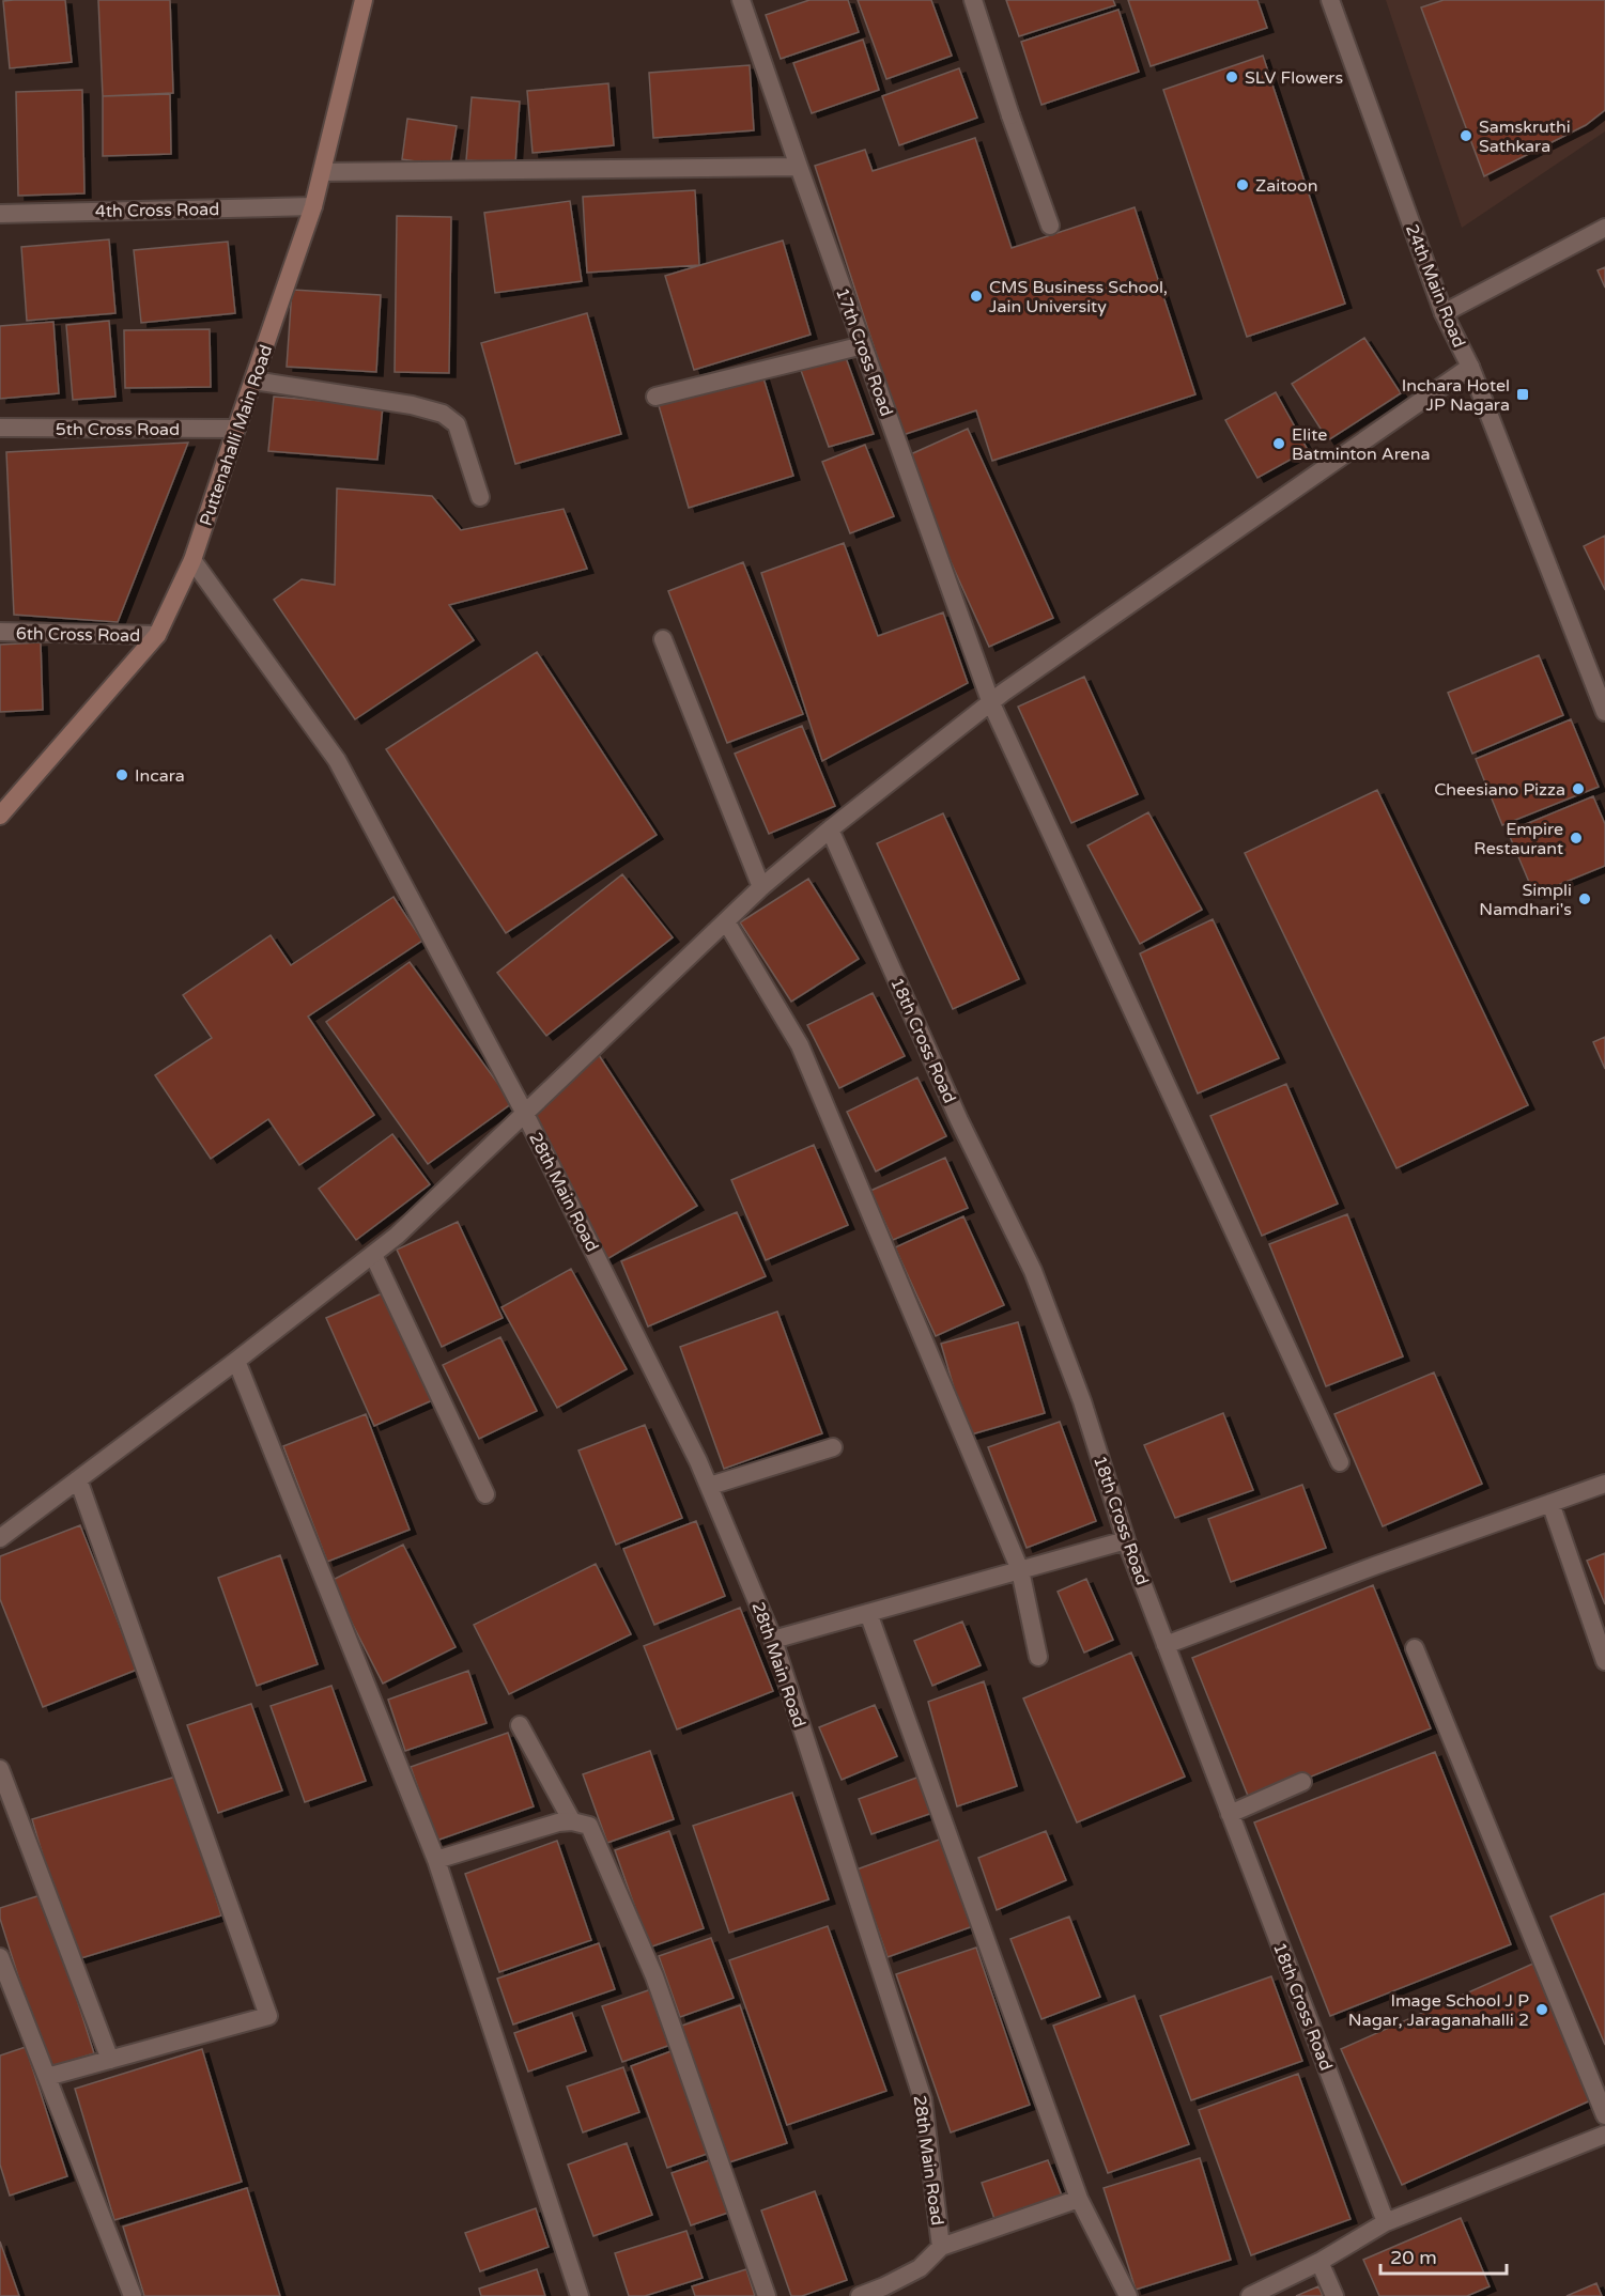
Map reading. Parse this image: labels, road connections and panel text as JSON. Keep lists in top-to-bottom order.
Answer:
{
  "streets": {
    "main road": ["Puttenahalli Main Road"],
    "street": [
      "4th Cross Road",
      "24th Main Road",
      "17th Cross Road",
      "5th Cross Road",
      "6th Cross Road",
      "18th Cross Road",
      "28th Main Road"
    ]
  },
  "crossings": [
    ["4th Cross Road", "Puttenahalli Main Road"],
    ["5th Cross Road", "Puttenahalli Main Road"],
    ["Puttenahalli Main Road", "6th Cross Road"],
    ["Puttenahalli Main Road", "28th Main Road"]
  ],
  "places": {
    "other": [
      "SLV Flowers",
      "Samskruthi Sathkara",
      "Zaitoon",
      "CMS Business School, Jain University",
      "Elite Batminton Arena",
      "Incara",
      "Cheesiano Pizza",
      "Empire Restaurant",
      "Simpli Namdhari's",
      "Image School J P Nagar, Jaraganahalli 2"
    ],
    "transit": ["Inchara Hotel JP Nagara"]
  },
  "scale_bar": "20 m"
}
